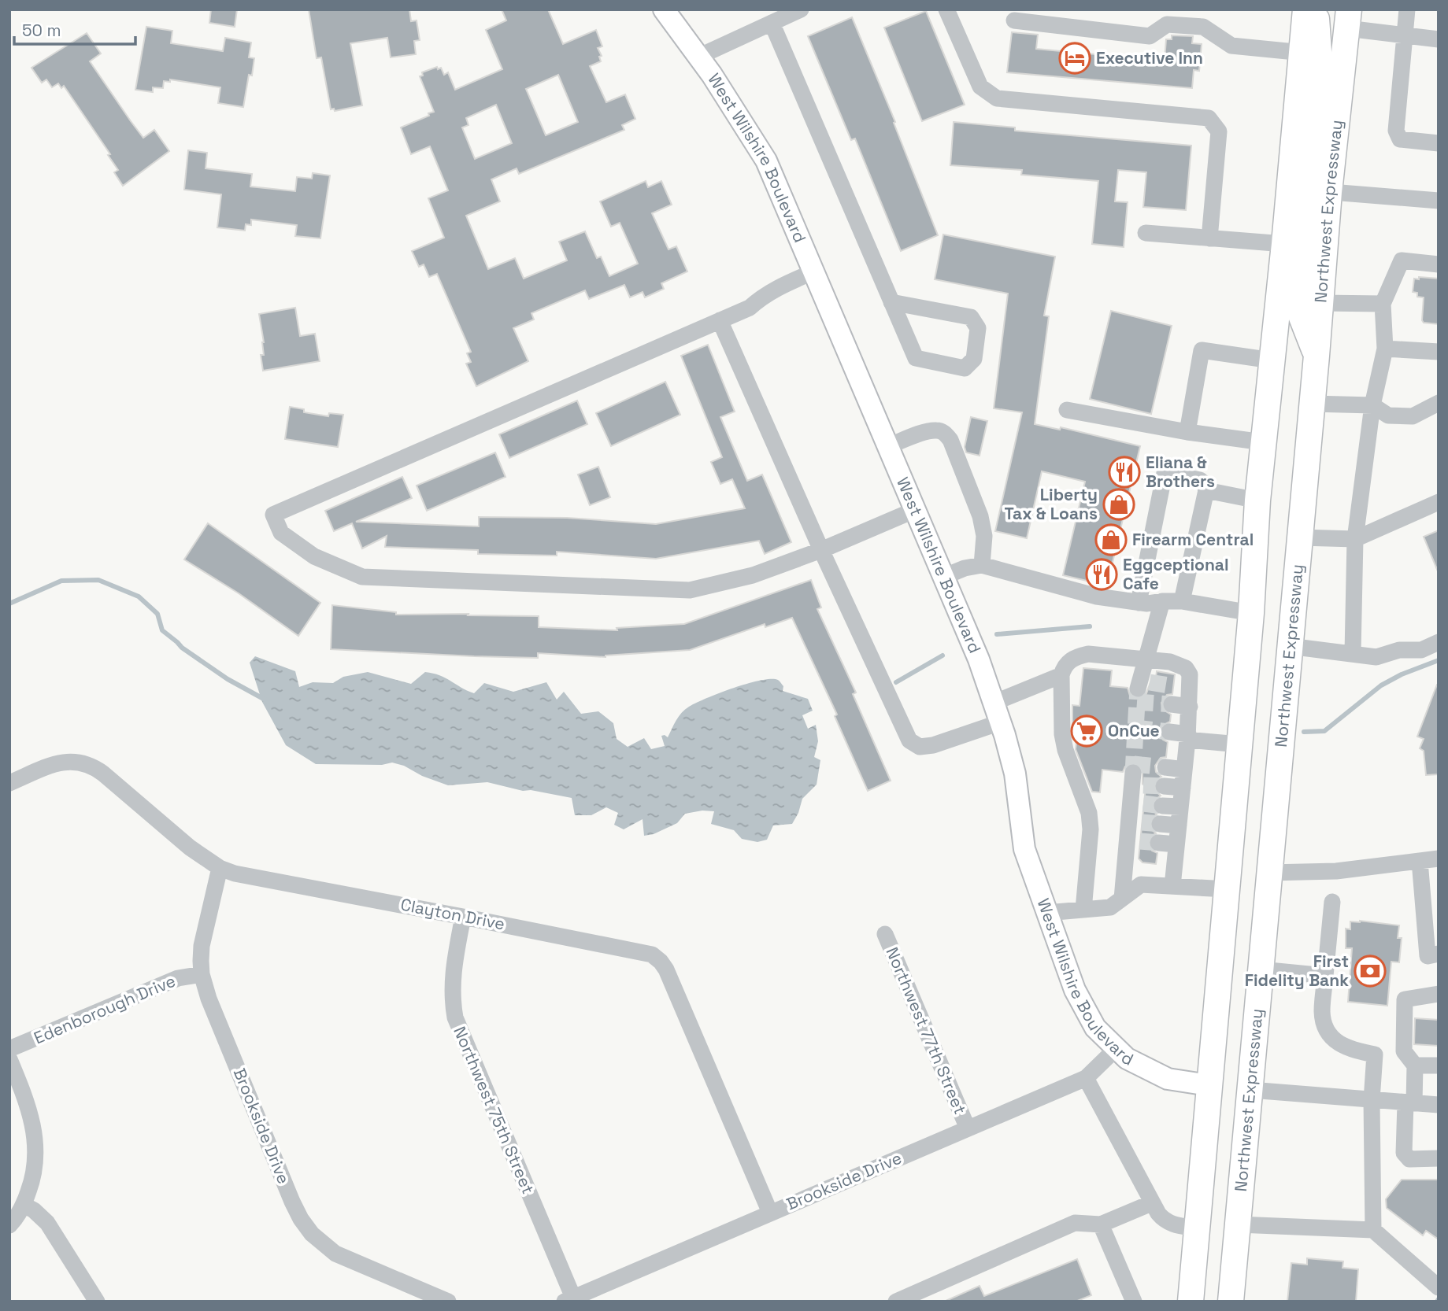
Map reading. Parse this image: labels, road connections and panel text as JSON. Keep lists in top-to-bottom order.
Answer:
{
  "streets": {
    "highway": ["Northwest Expressway"],
    "main road": ["West Wilshire Boulevard"],
    "street": [
      "Clayton Drive",
      "Edenborough Drive",
      "Northwest 77th Street",
      "Northwest 75th Street",
      "Brookside Drive"
    ]
  },
  "crossings": [
    ["West Wilshire Boulevard", "Northwest Expressway"],
    ["West Wilshire Boulevard", "Brookside Drive"],
    ["Clayton Drive", "Northwest 75th Street"],
    ["Clayton Drive", "Brookside Drive"],
    ["Edenborough Drive", "Brookside Drive"],
    ["Northwest 77th Street", "Brookside Drive"],
    ["Northwest 75th Street", "Brookside Drive"]
  ],
  "places": {
    "hotel": ["Executive Inn"],
    "restaurant": ["Eliana & Brothers", "Eggceptional Cafe"],
    "shop": ["Liberty Tax & Loans", "Firearm Central"],
    "supermarket": ["OnCue"],
    "bank": ["First Fidelity Bank"]
  },
  "scale_bar": "50 m"
}
